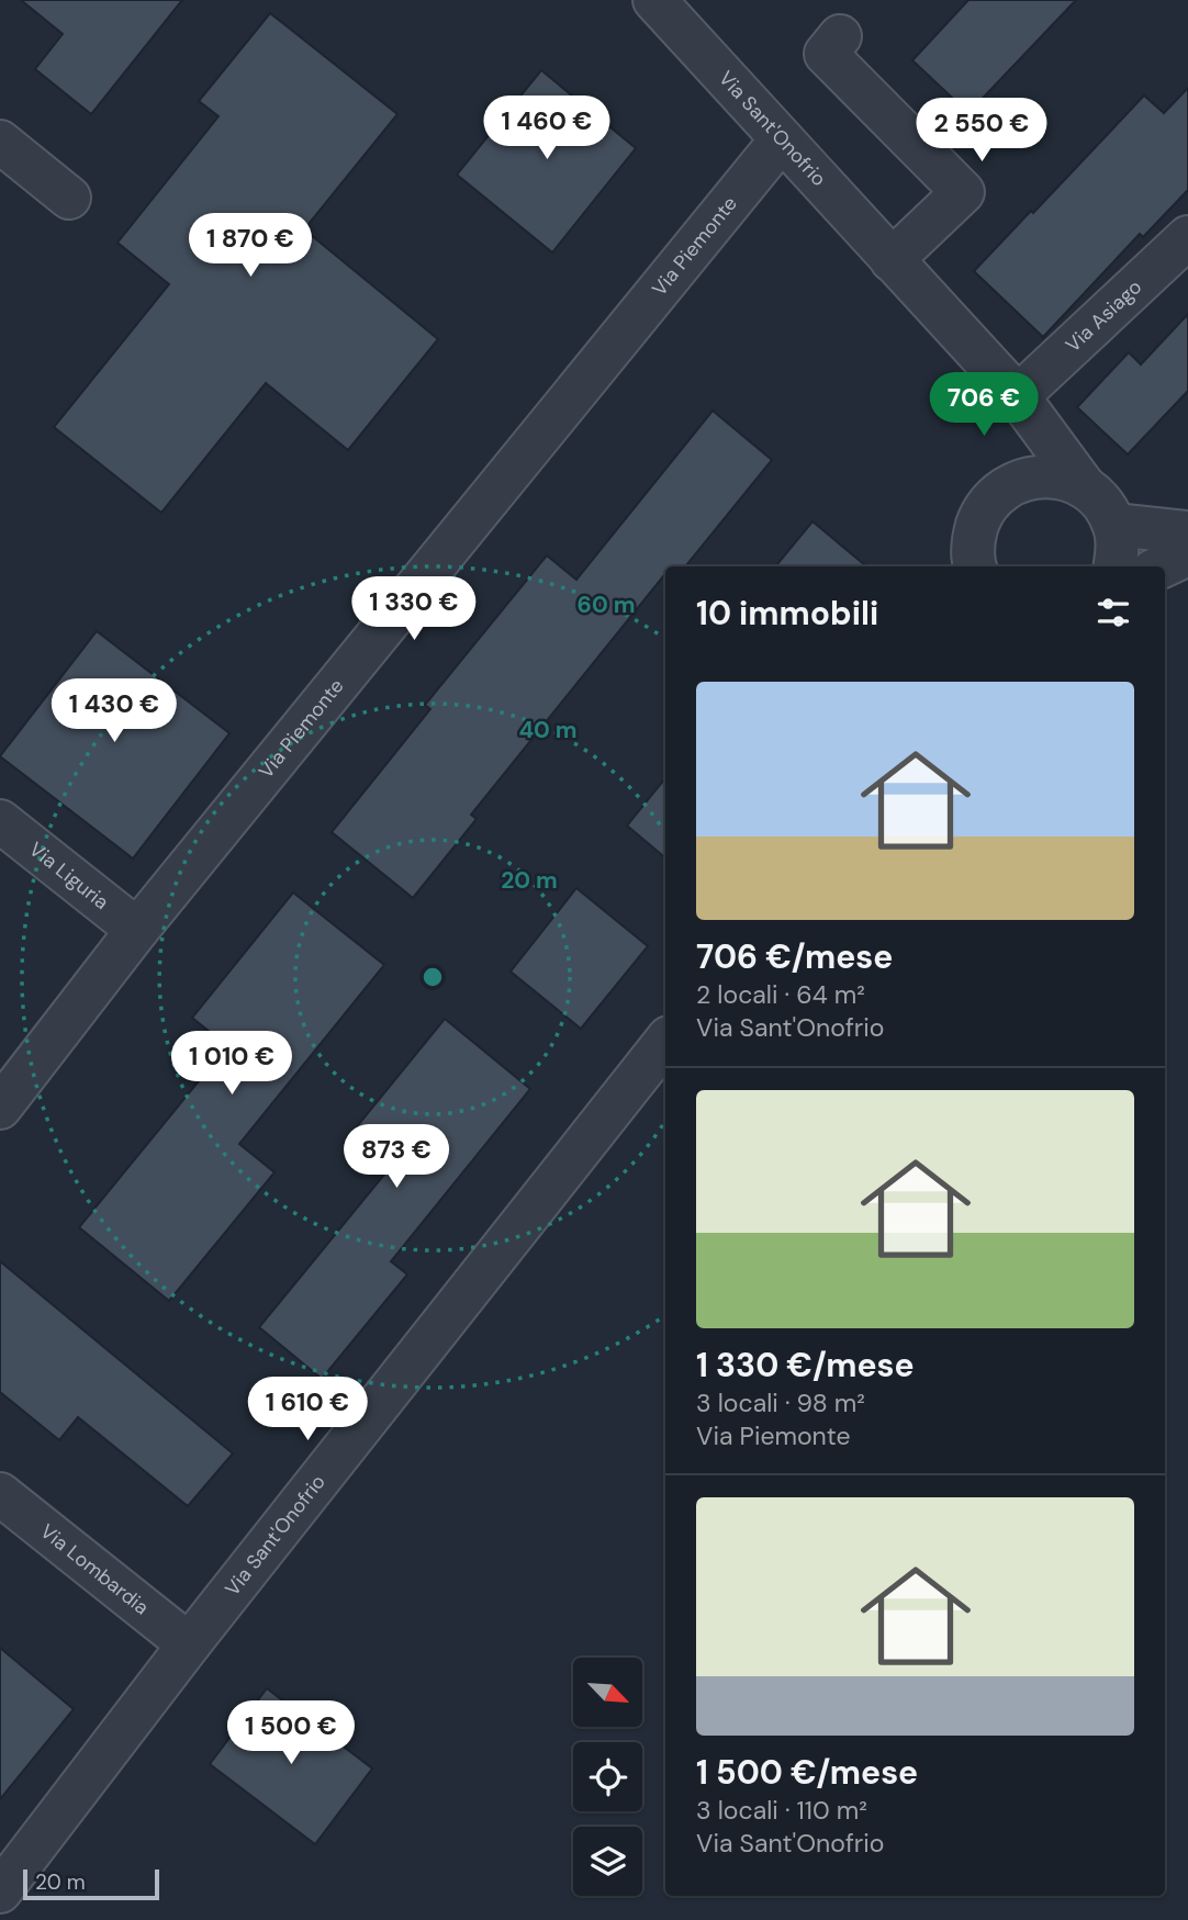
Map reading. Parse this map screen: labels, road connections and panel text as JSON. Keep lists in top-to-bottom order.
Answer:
{
  "streets": {
    "street": [
      "Via Sant'Onofrio",
      "Via Piemonte",
      "Via Asiago",
      "Via Liguria",
      "Via Lombardia"
    ]
  },
  "crossings": [
    ["Via Sant'Onofrio", "Via Piemonte"],
    ["Via Sant'Onofrio", "Via Asiago"],
    ["Via Sant'Onofrio", "Via Lombardia"],
    ["Via Piemonte", "Via Liguria"]
  ],
  "scale_bar": "20 m",
  "north": "bottom right",
  "page": {
    "price": [
      "1 460 €",
      "2 550 €",
      "1 870 €",
      "706 €",
      "1 330 €",
      "1 430 €",
      "1 010 €",
      "873 €",
      "1 610 €",
      "1 500 €"
    ],
    "heading": "10 immobili",
    "list": [
      {
        "name": "706 €/mese",
        "note": "2 locali · 64 m² · Via Sant'Onofrio"
      },
      {
        "name": "1 330 €/mese",
        "note": "3 locali · 98 m² · Via Piemonte"
      },
      {
        "name": "1 500 €/mese",
        "note": "3 locali · 110 m² · Via Sant'Onofrio"
      }
    ],
    "scale": "20 m"
  },
  "rings": ["60 m", "40 m", "20 m"]
}
